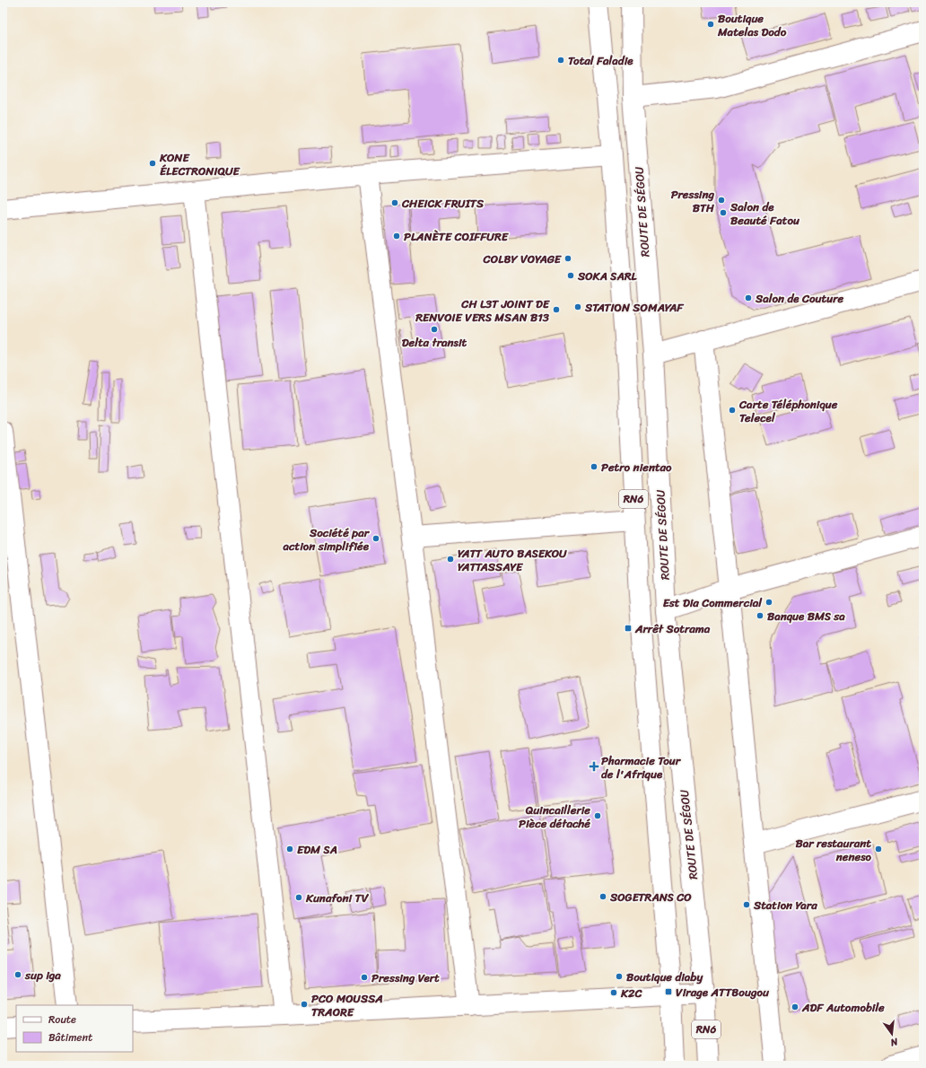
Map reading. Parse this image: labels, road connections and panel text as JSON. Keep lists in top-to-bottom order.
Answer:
{
  "streets": {
    "main road": ["ROUTE DE SÉGOU", "RN6"]
  },
  "places": {
    "other": [
      "Boutique Matelas Dodo",
      "Total Faladie",
      "KONE ÉLECTRONIQUE",
      "Pressing BTH",
      "CHEICK FRUITS",
      "Salon de Beauté Fatou",
      "PLANÈTE COIFFURE",
      "COLBY VOYAGE",
      "SOKA SARL",
      "Salon de Couture",
      "STATION SOMAYAF",
      "CH L3T JOINT DE RENVOIE VERS MSAN B13",
      "Delta transit",
      "Carte Téléphonique Telecel",
      "Petro nientao",
      "Société par action simplifiée",
      "YATT AUTO BASEKOU YATTASSAYE",
      "Est Dia Commercial",
      "Banque BMS sa",
      "Quincaillerie Pièce détaché",
      "EDM SA",
      "Bar restaurant neneso",
      "SOGETRANS CO",
      "Kunafoni TV",
      "Station Yara",
      "sup iga",
      "Boutique diaby",
      "Pressing Vert",
      "K2C",
      "PCO MOUSSA TRAORE",
      "ADF Automobile"
    ],
    "transit": ["Arrêt Sotrama", "Virage ATTBougou"],
    "health": ["Pharmacie Tour de l'Afrique"]
  },
  "legend": ["Route", "Bâtiment"],
  "north": "bottom"
}
